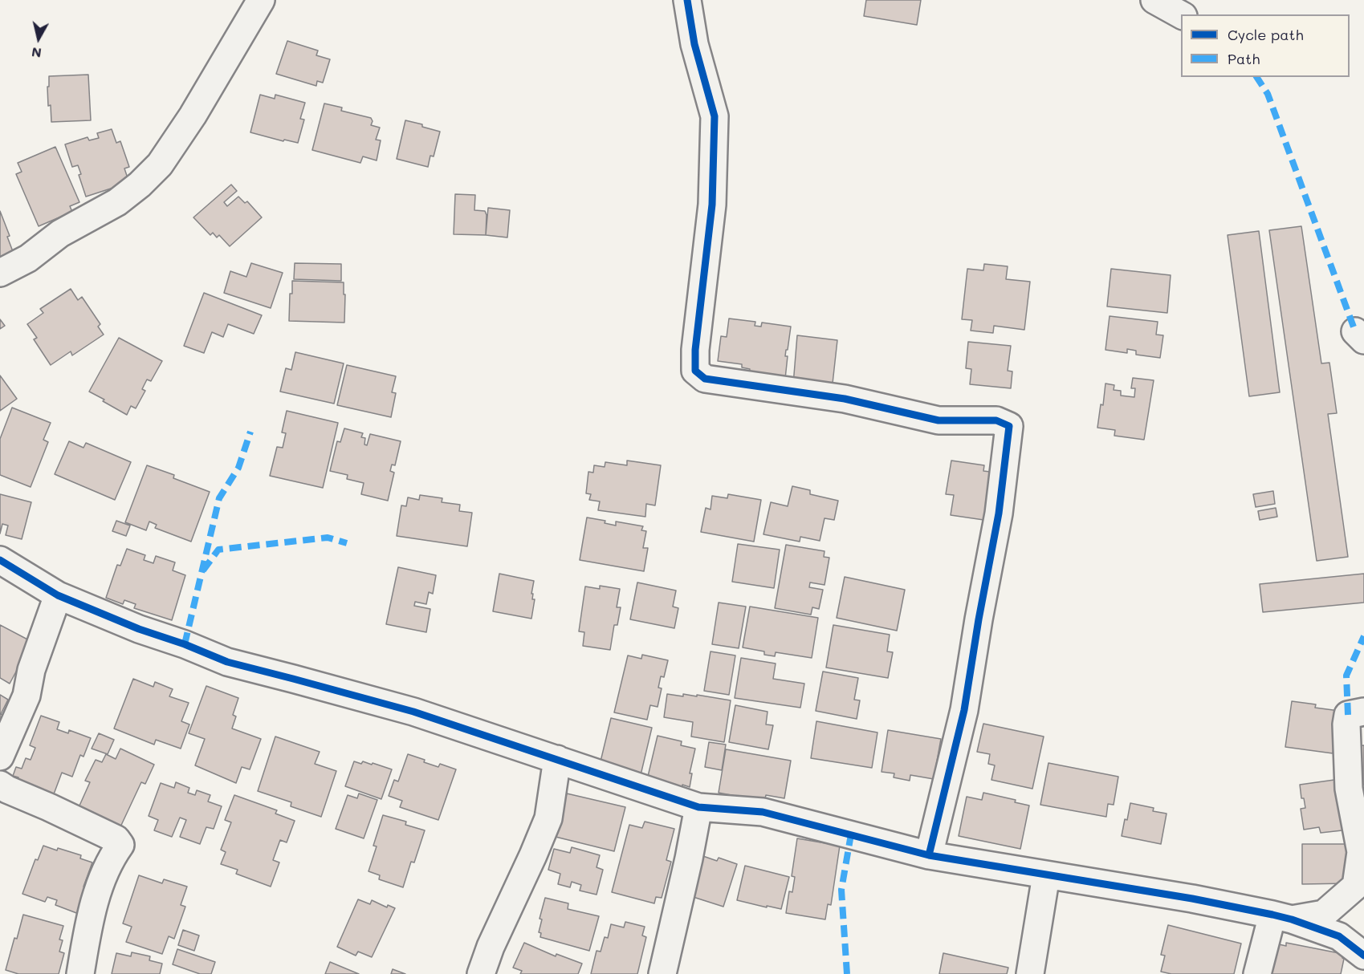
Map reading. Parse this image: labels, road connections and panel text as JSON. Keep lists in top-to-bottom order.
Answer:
{
  "legend": ["Cycle path", "Path"],
  "north": "bottom"
}
